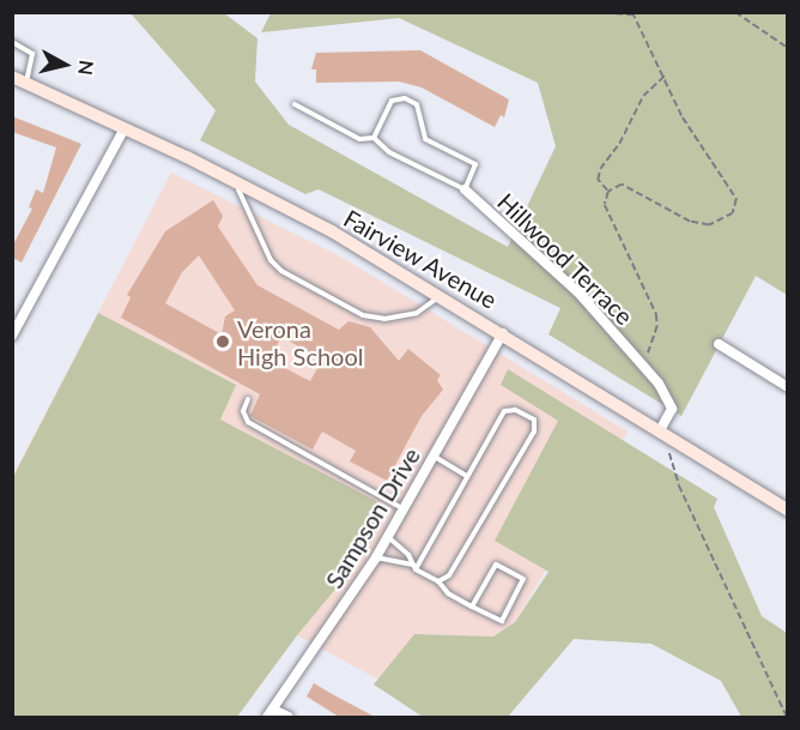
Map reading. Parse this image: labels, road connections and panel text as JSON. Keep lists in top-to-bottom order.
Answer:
{
  "streets": {
    "main road": ["Fairview Avenue"],
    "street": ["Hillwood Terrace", "Sampson Drive"]
  },
  "crossings": [
    ["Fairview Avenue", "Hillwood Terrace"],
    ["Fairview Avenue", "Sampson Drive"]
  ],
  "places": ["Verona High School"],
  "north": "right"
}
